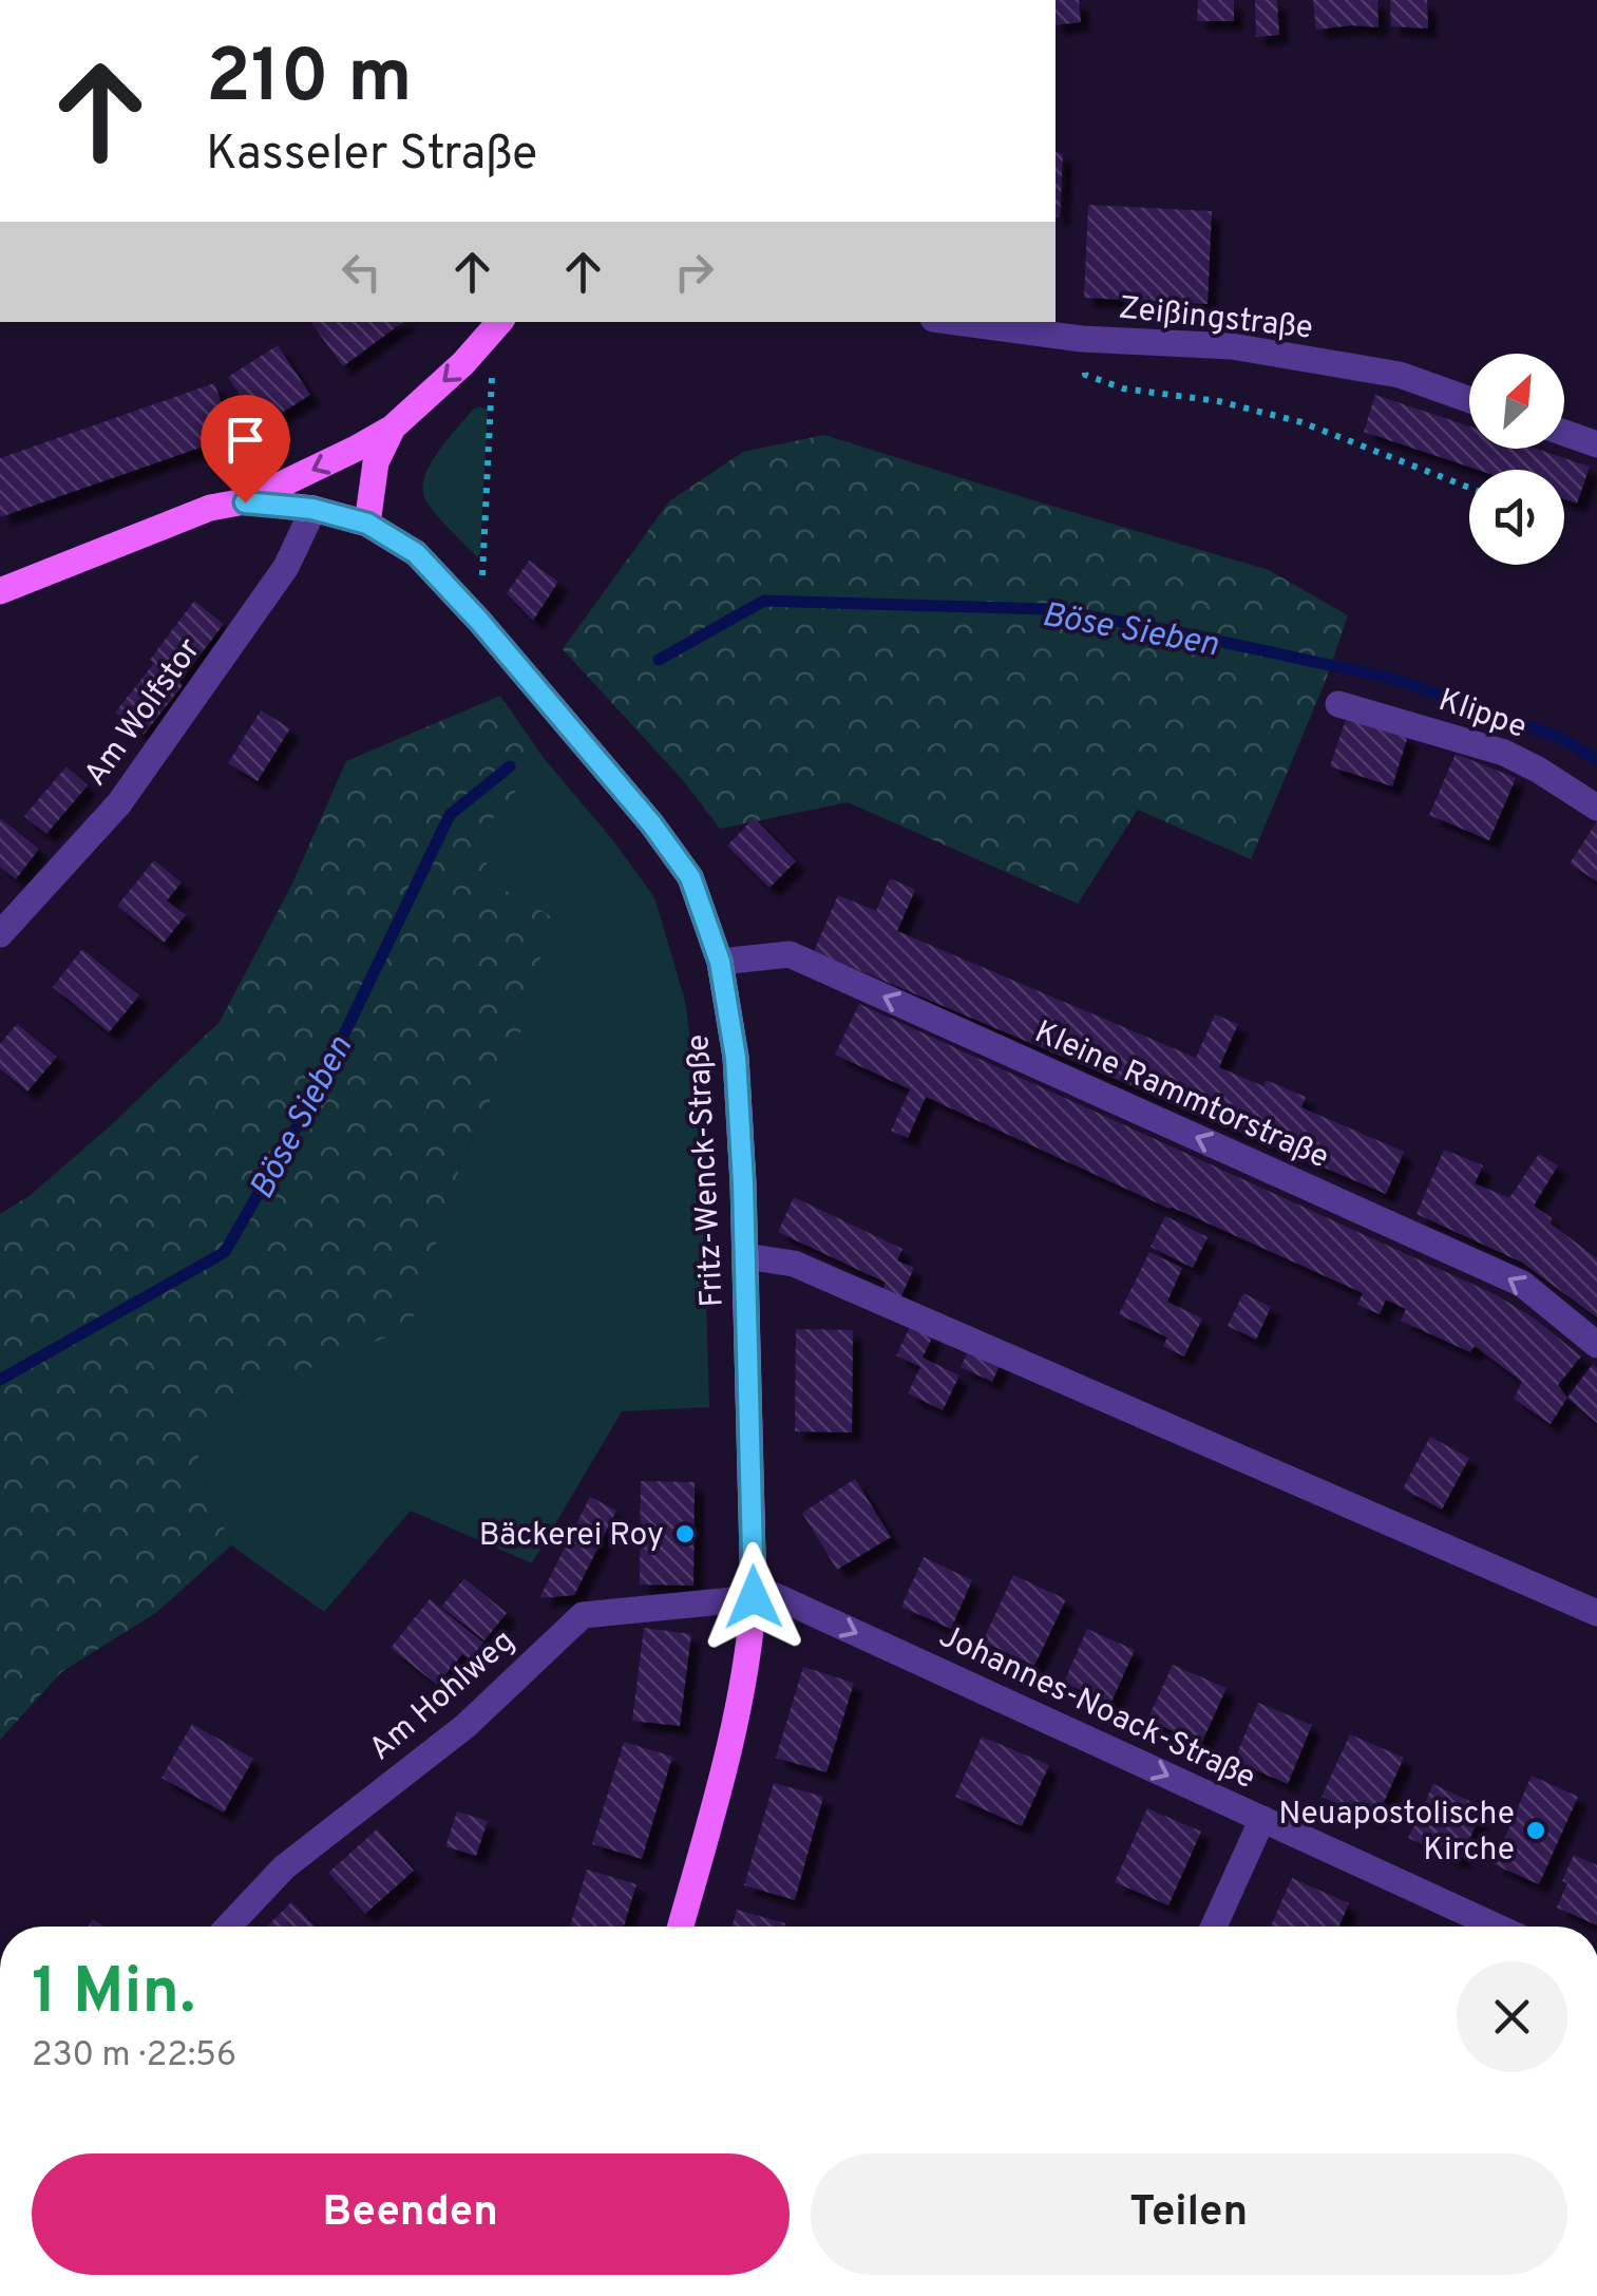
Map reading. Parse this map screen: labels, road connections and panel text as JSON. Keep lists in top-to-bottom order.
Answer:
{
  "streets": {
    "main road": ["Fritz-Wenck-Straße"],
    "street": [
      "Zeißingstraße",
      "Am Wolfstor",
      "Klippe",
      "Kleine Rammtorstraße",
      "Am Hohlweg",
      "Johannes-Noack-Straße"
    ]
  },
  "crossings": [
    ["Am Wolfstor", "Fritz-Wenck-Straße"],
    ["Kleine Rammtorstraße", "Fritz-Wenck-Straße"],
    ["Fritz-Wenck-Straße", "Am Hohlweg"],
    ["Fritz-Wenck-Straße", "Johannes-Noack-Straße"],
    ["Am Hohlweg", "Johannes-Noack-Straße"]
  ],
  "one_way": ["Kleine Rammtorstraße", "Johannes-Noack-Straße"],
  "water": ["Böse Sieben"],
  "places": ["Bäckerei Roy", "Neuapostolische Kirche"],
  "north": "top right",
  "page": {
    "turn": ["210 m", "Kasseler Straße"],
    "heading": ["1 Min.", "230 m · 22:56"],
    "buttons": ["Beenden", "Teilen"]
  }
}
